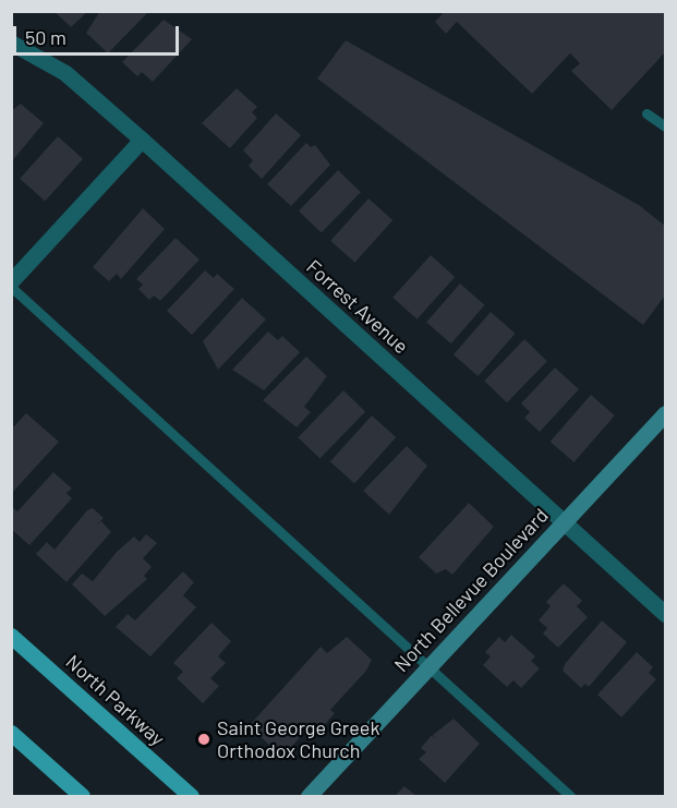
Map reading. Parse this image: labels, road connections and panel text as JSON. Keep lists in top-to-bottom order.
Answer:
{
  "streets": {
    "main road": ["North Parkway"],
    "street": ["Forrest Avenue", "North Bellevue Boulevard"]
  },
  "crossings": [
    ["Forrest Avenue", "North Bellevue Boulevard"]
  ],
  "places": ["Saint George Greek Orthodox Church"],
  "scale_bar": "50 m"
}
